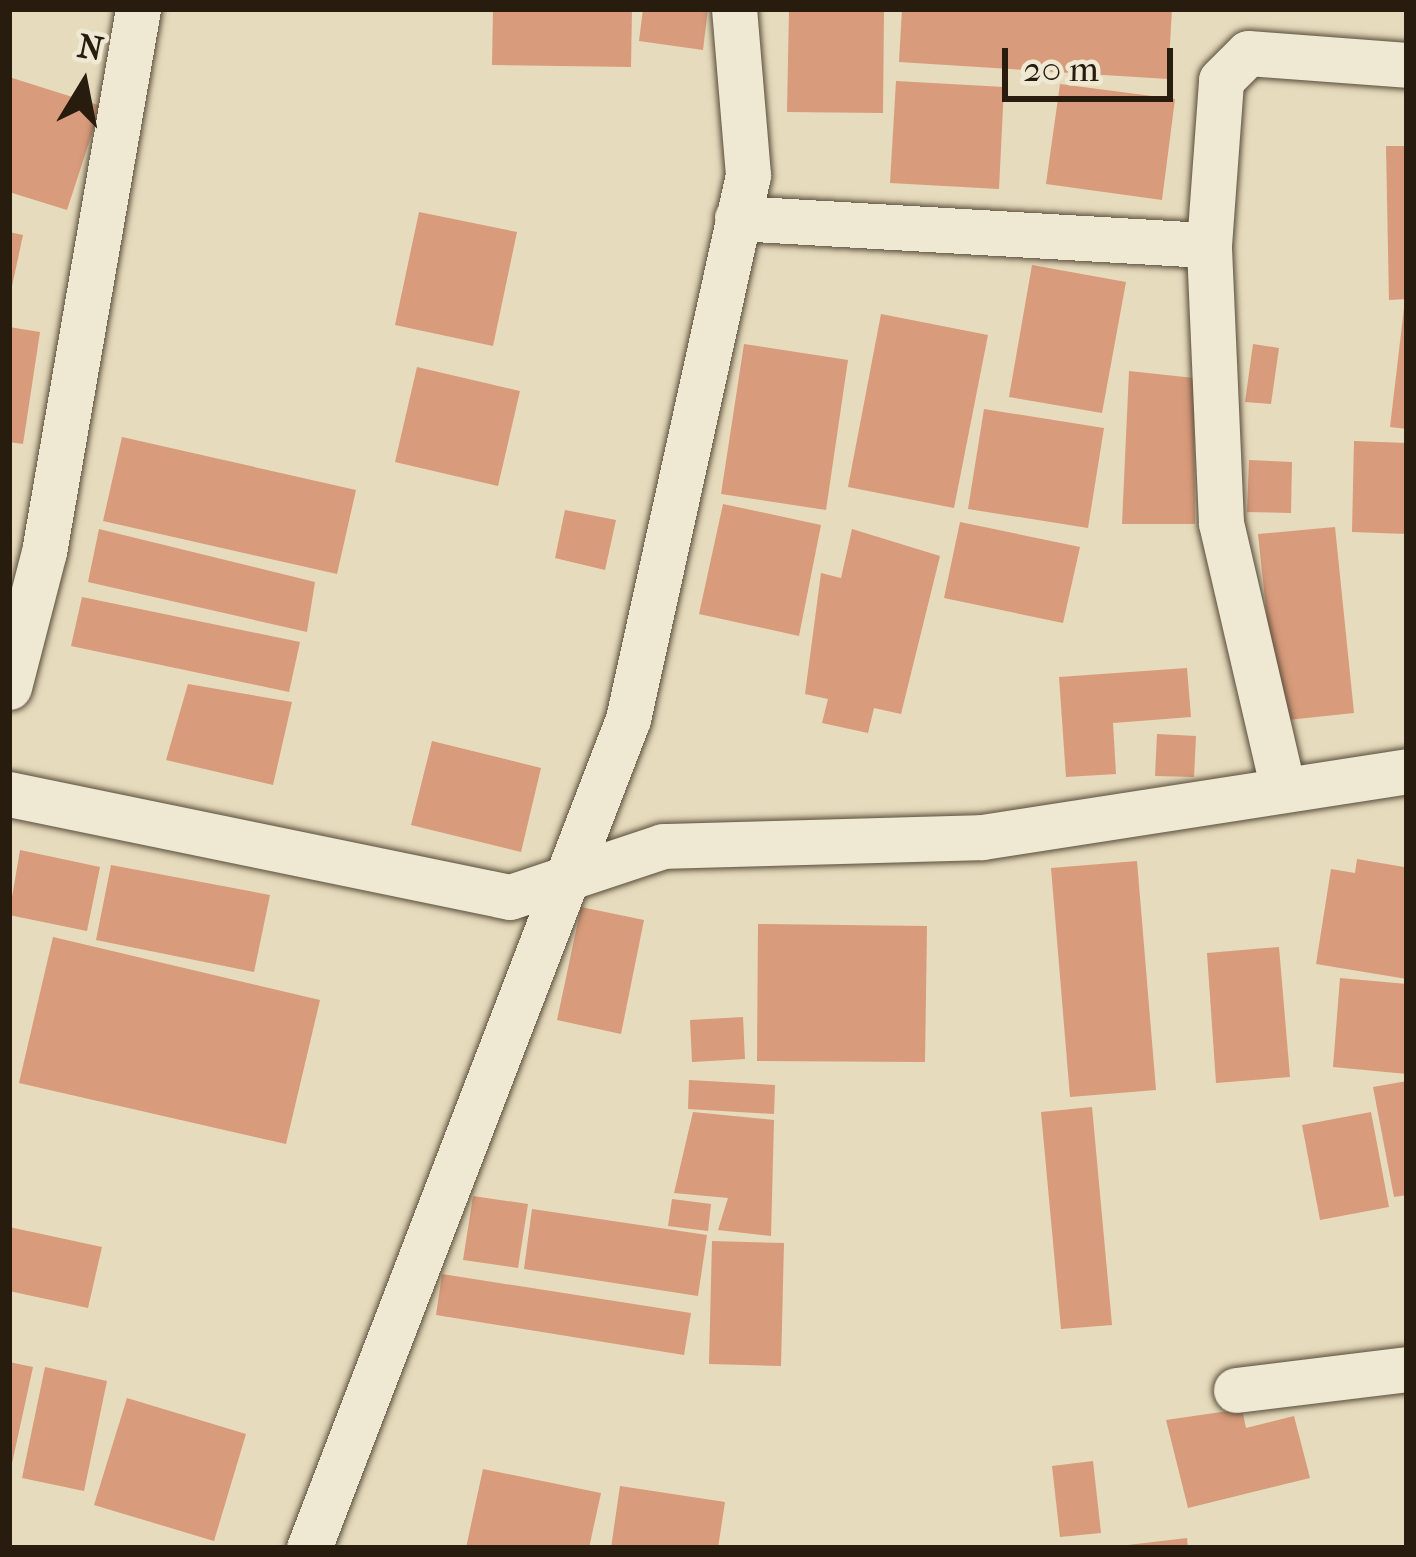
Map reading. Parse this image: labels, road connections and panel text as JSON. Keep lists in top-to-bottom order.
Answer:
{
  "scale_bar": "20 m",
  "north": "top"
}
